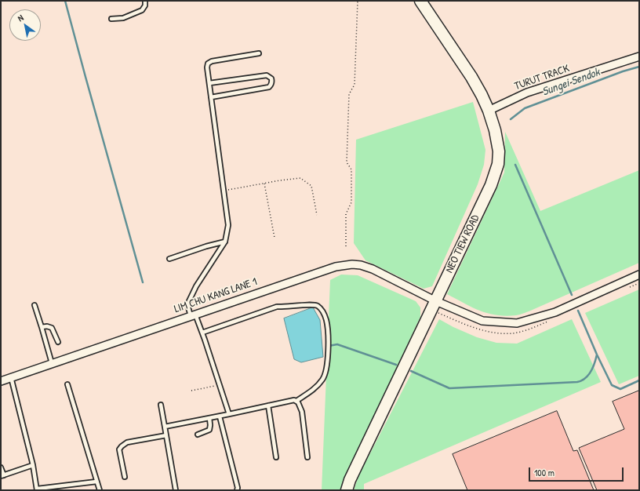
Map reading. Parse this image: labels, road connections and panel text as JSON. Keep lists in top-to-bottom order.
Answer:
{
  "streets": {
    "main road": ["NEO TIEW ROAD"],
    "street": ["TURUT TRACK", "LIM CHU KANG LANE 1"]
  },
  "crossings": [
    ["TURUT TRACK", "NEO TIEW ROAD"],
    ["NEO TIEW ROAD", "LIM CHU KANG LANE 1"]
  ],
  "water": ["Sungei Sendok"],
  "scale_bar": "100 m",
  "north": "top left"
}
